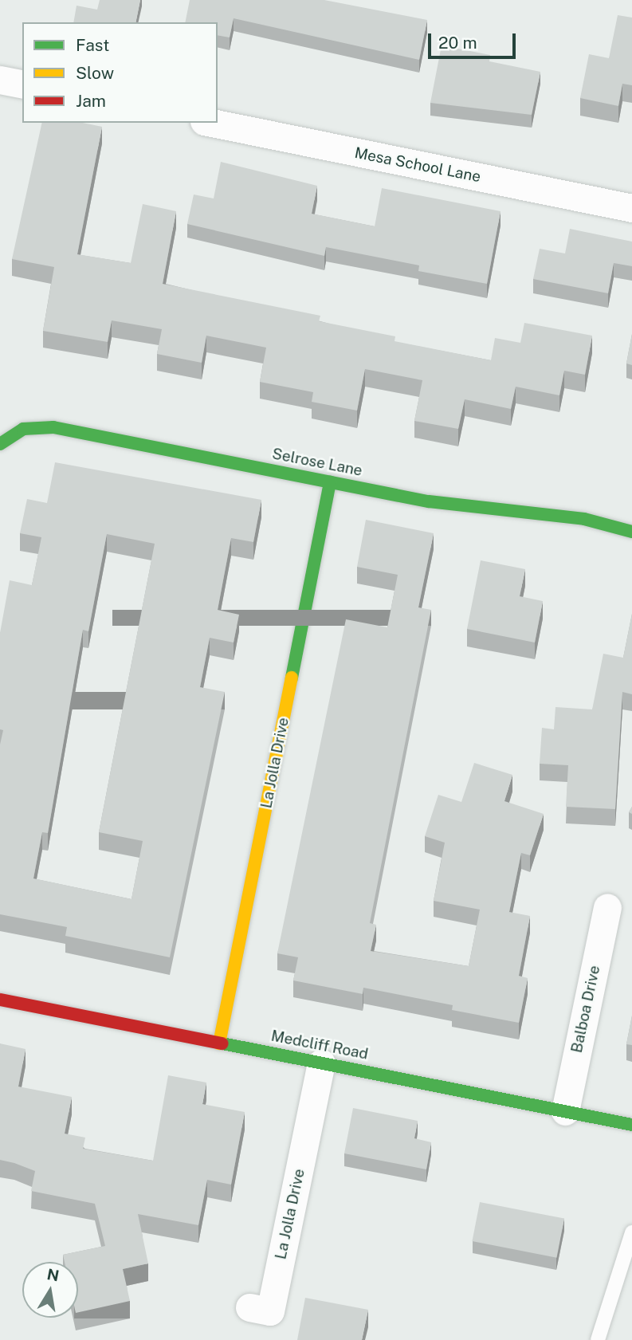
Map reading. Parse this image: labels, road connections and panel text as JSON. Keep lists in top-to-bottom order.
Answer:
{
  "streets": {
    "street": [
      "Mesa School Lane",
      "Selrose Lane",
      "La Jolla Drive",
      "Balboa Drive",
      "Medcliff Road"
    ]
  },
  "crossings": [
    ["Selrose Lane", "La Jolla Drive"],
    ["La Jolla Drive", "Medcliff Road"],
    ["Balboa Drive", "Medcliff Road"]
  ],
  "legend": ["Fast", "Slow", "Jam"],
  "scale_bar": "20 m",
  "north": "top"
}
